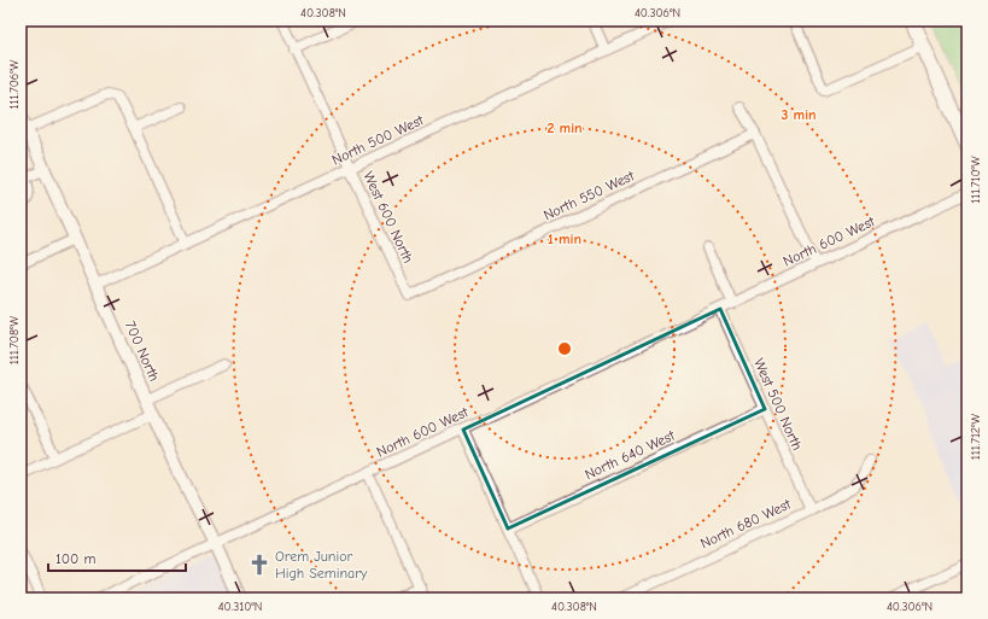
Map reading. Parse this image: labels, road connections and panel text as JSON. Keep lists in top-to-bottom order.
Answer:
{
  "streets": {
    "street": [
      "North 500 West",
      "North 550 West",
      "West 600 North",
      "North 600 West",
      "700 North",
      "West 500 North",
      "North 640 West",
      "North 680 West"
    ]
  },
  "crossings": [
    ["North 500 West", "West 600 North"],
    ["North 500 West", "700 North"],
    ["North 550 West", "West 600 North"],
    ["North 600 West", "700 North"],
    ["North 600 West", "West 500 North"],
    ["West 500 North", "North 640 West"],
    ["West 500 North", "North 680 West"]
  ],
  "places": {
    "church": ["Orem Junior High Seminary"]
  },
  "scale_bar": "100 m",
  "coordinates": [
    "40.308°N",
    "40.306°N",
    "111.706°W",
    "111.710°W",
    "111.708°W",
    "111.712°W",
    "40.310°N"
  ],
  "rings": ["3 min", "2 min", "1 min"]
}
